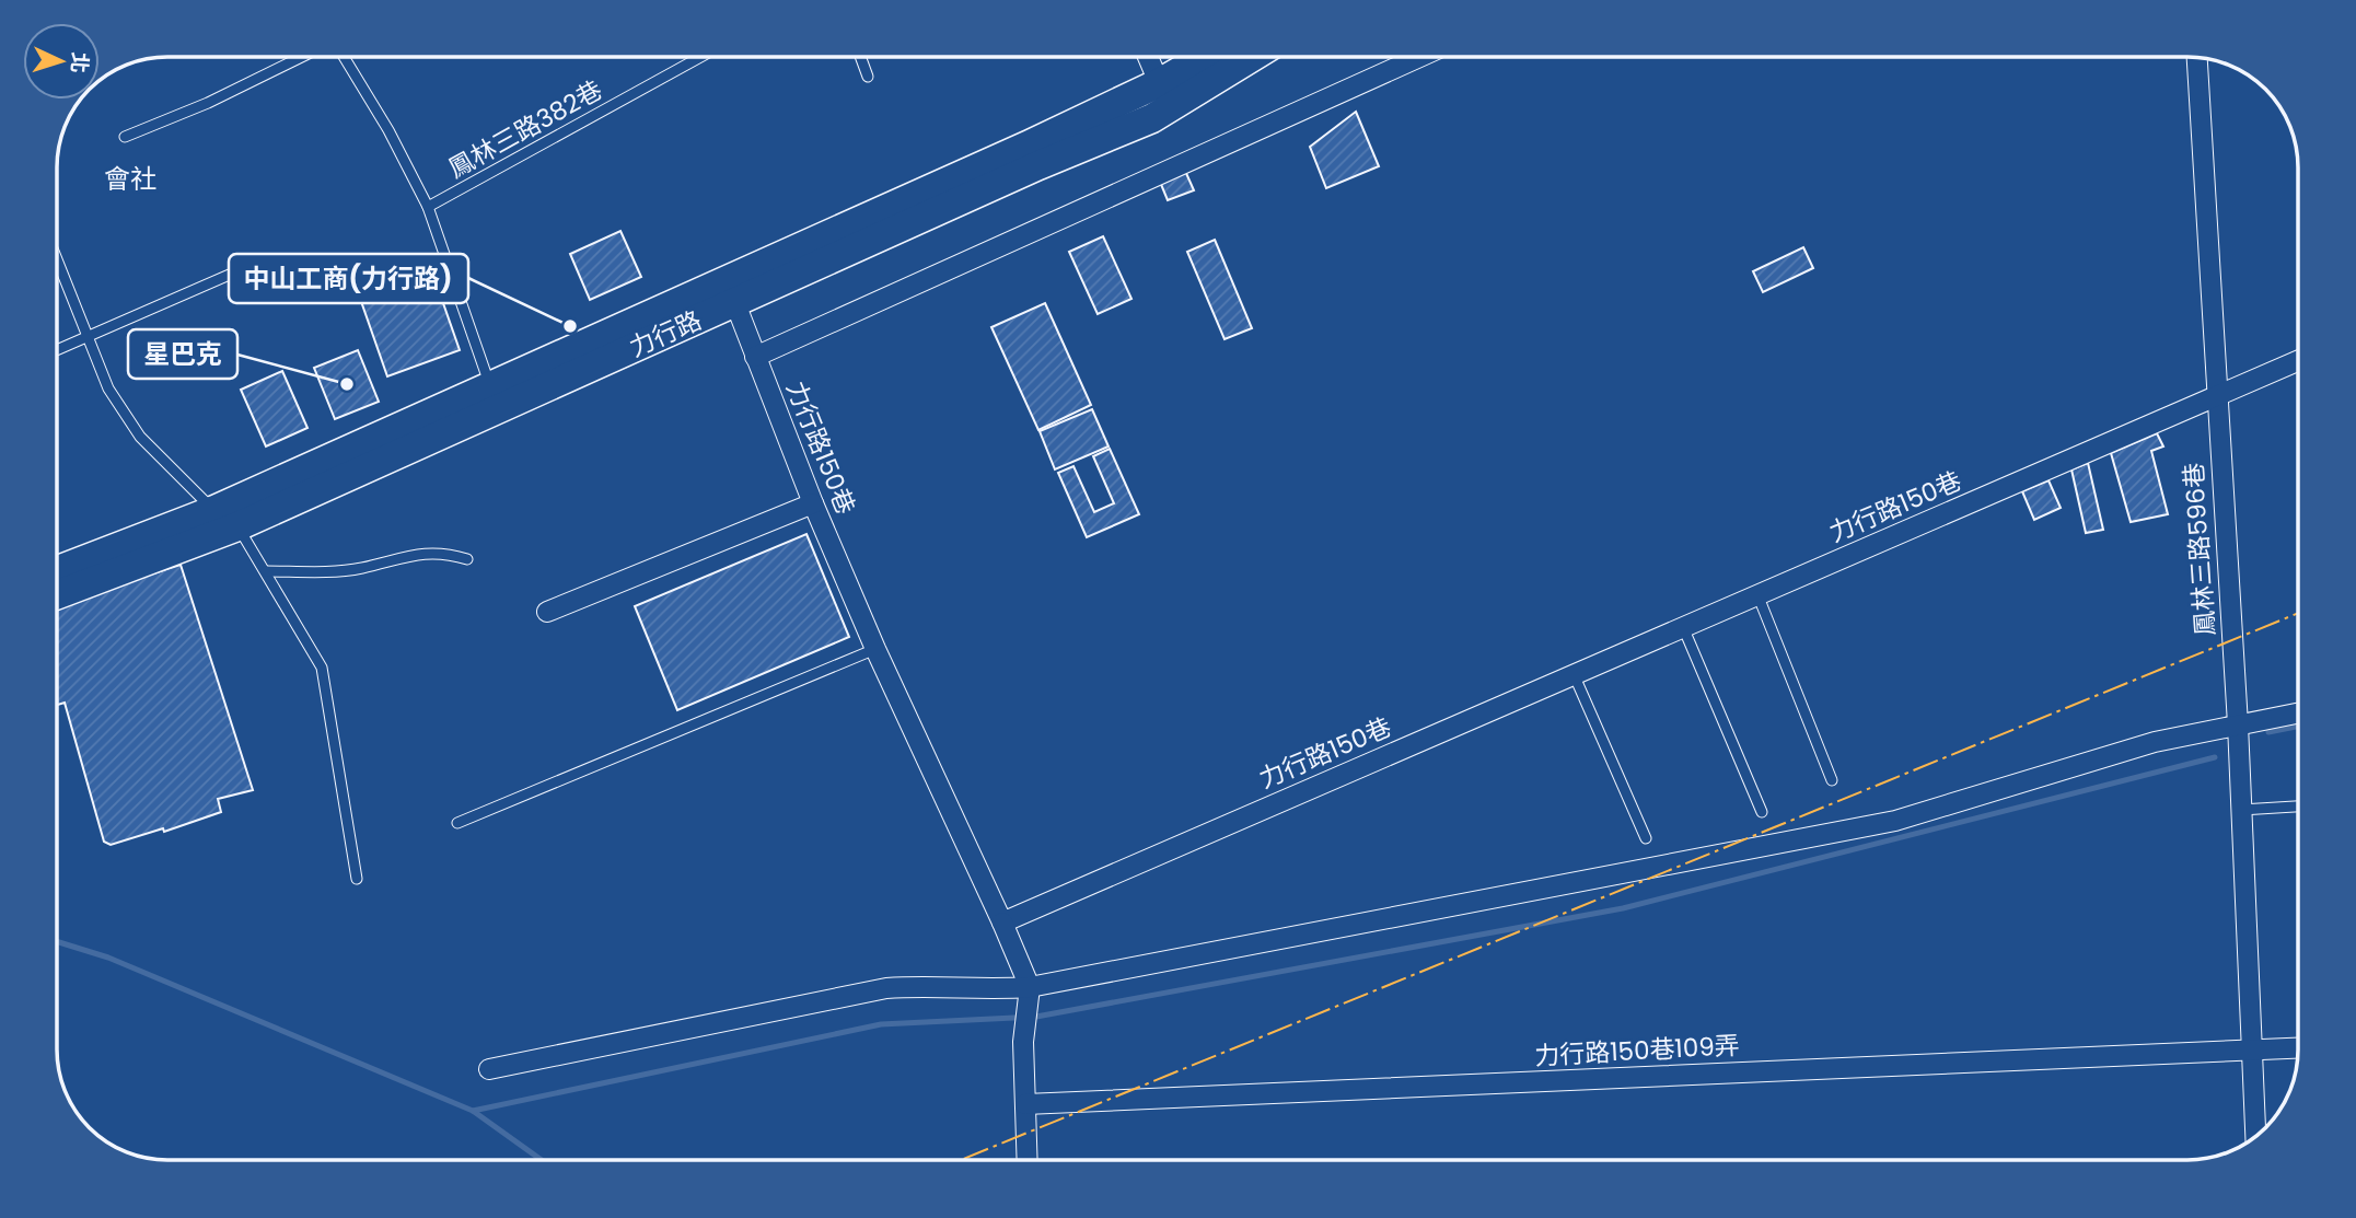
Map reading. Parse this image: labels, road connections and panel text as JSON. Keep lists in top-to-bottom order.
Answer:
{
  "streets": {
    "main road": ["力行路"],
    "street": ["力行路150巷", "鳳林三路596巷", "力行路150巷109弄"],
    "lane": ["鳳林三路382巷"]
  },
  "crossings": [
    ["鳳林三路382巷", "力行路"],
    ["力行路", "力行路150巷"],
    ["力行路150巷", "鳳林三路596巷"],
    ["鳳林三路596巷", "力行路150巷109弄"]
  ],
  "districts": ["會社"],
  "places": ["中山工商(力行路)", "星巴克"],
  "north": "right"
}
